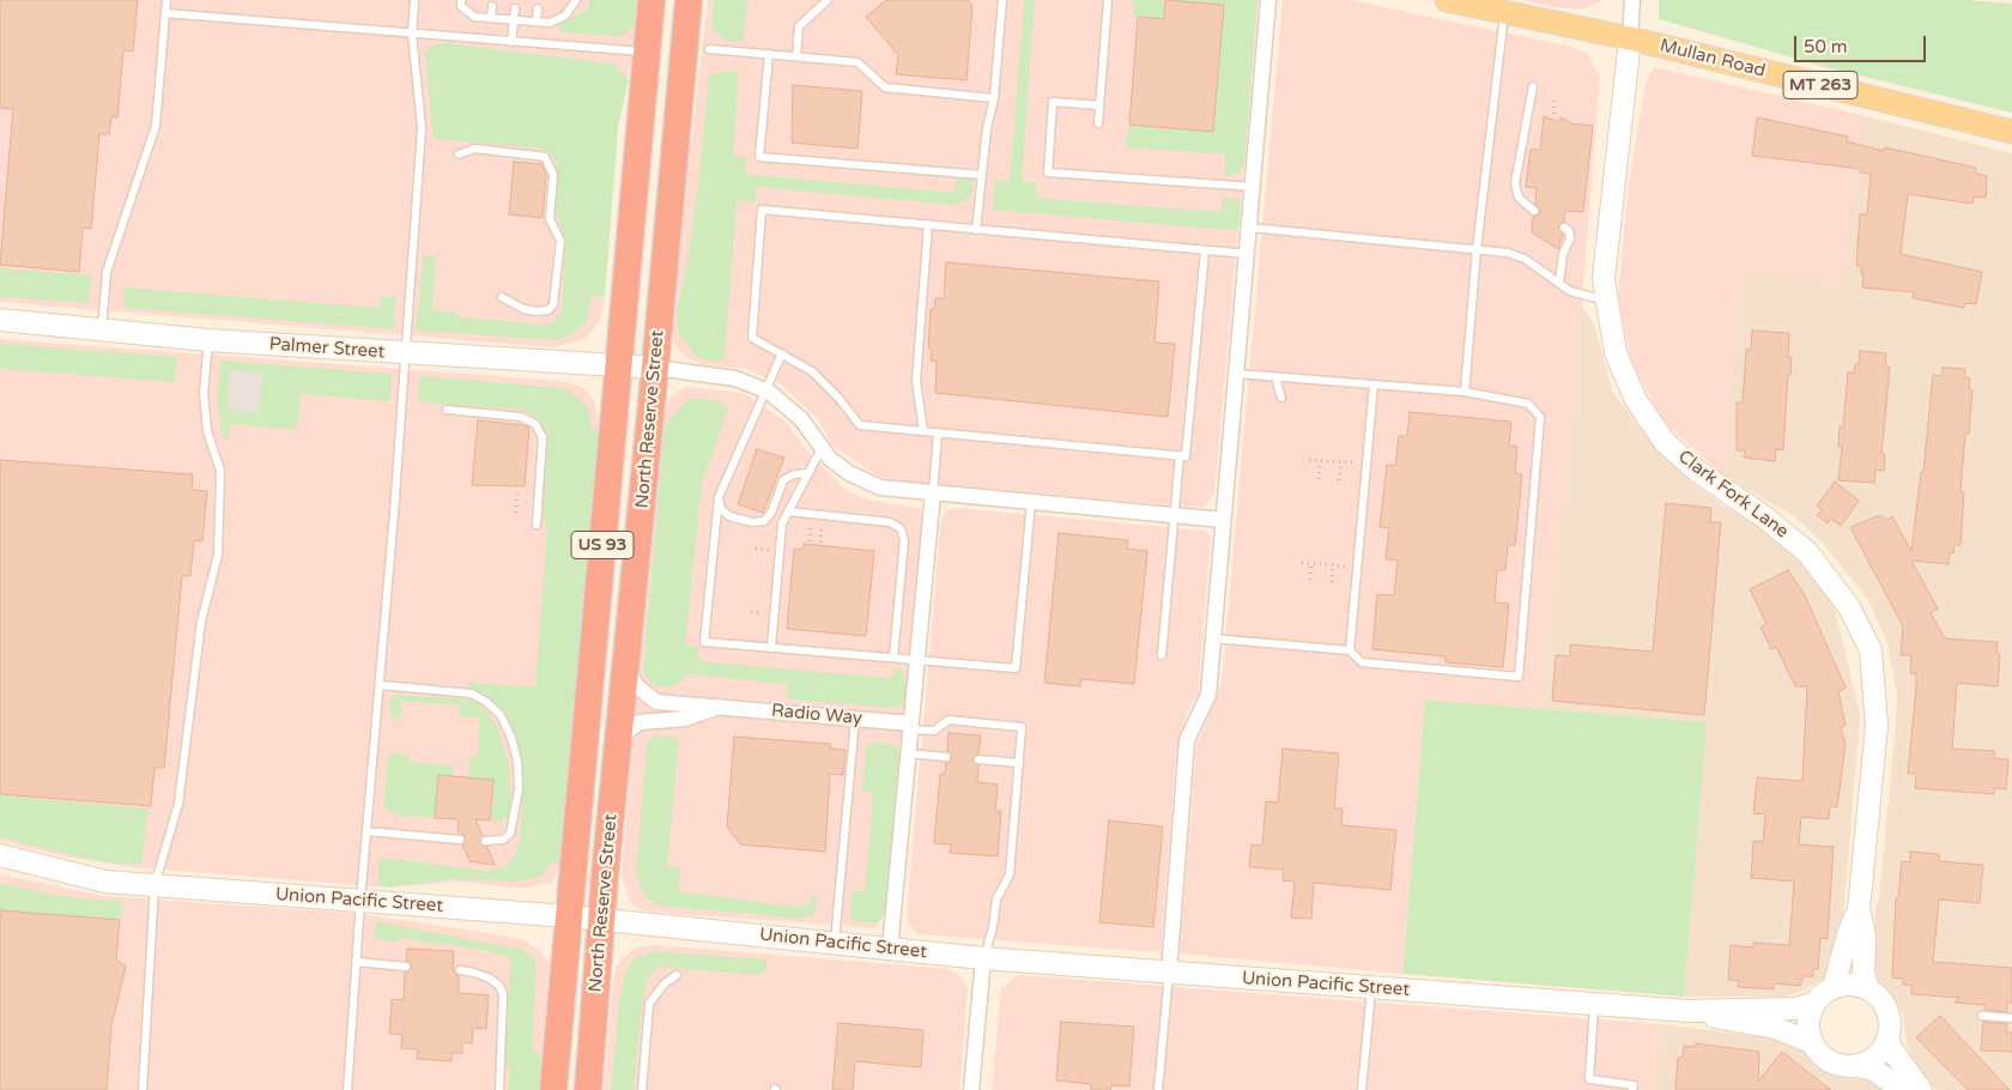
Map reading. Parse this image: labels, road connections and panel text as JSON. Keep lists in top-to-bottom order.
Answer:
{
  "streets": {
    "highway": ["North Reserve Street", "US 93"],
    "main road": ["Mullan Road", "MT 263"],
    "street": [
      "Palmer Street",
      "Clark Fork Lane",
      "Radio Way",
      "Union Pacific Street"
    ]
  },
  "crossings": [
    ["Mullan Road", "Clark Fork Lane"],
    ["Palmer Street", "North Reserve Street"],
    ["North Reserve Street", "Radio Way"],
    ["North Reserve Street", "Union Pacific Street"],
    ["Clark Fork Lane", "Union Pacific Street"]
  ],
  "scale_bar": "50 m"
}
